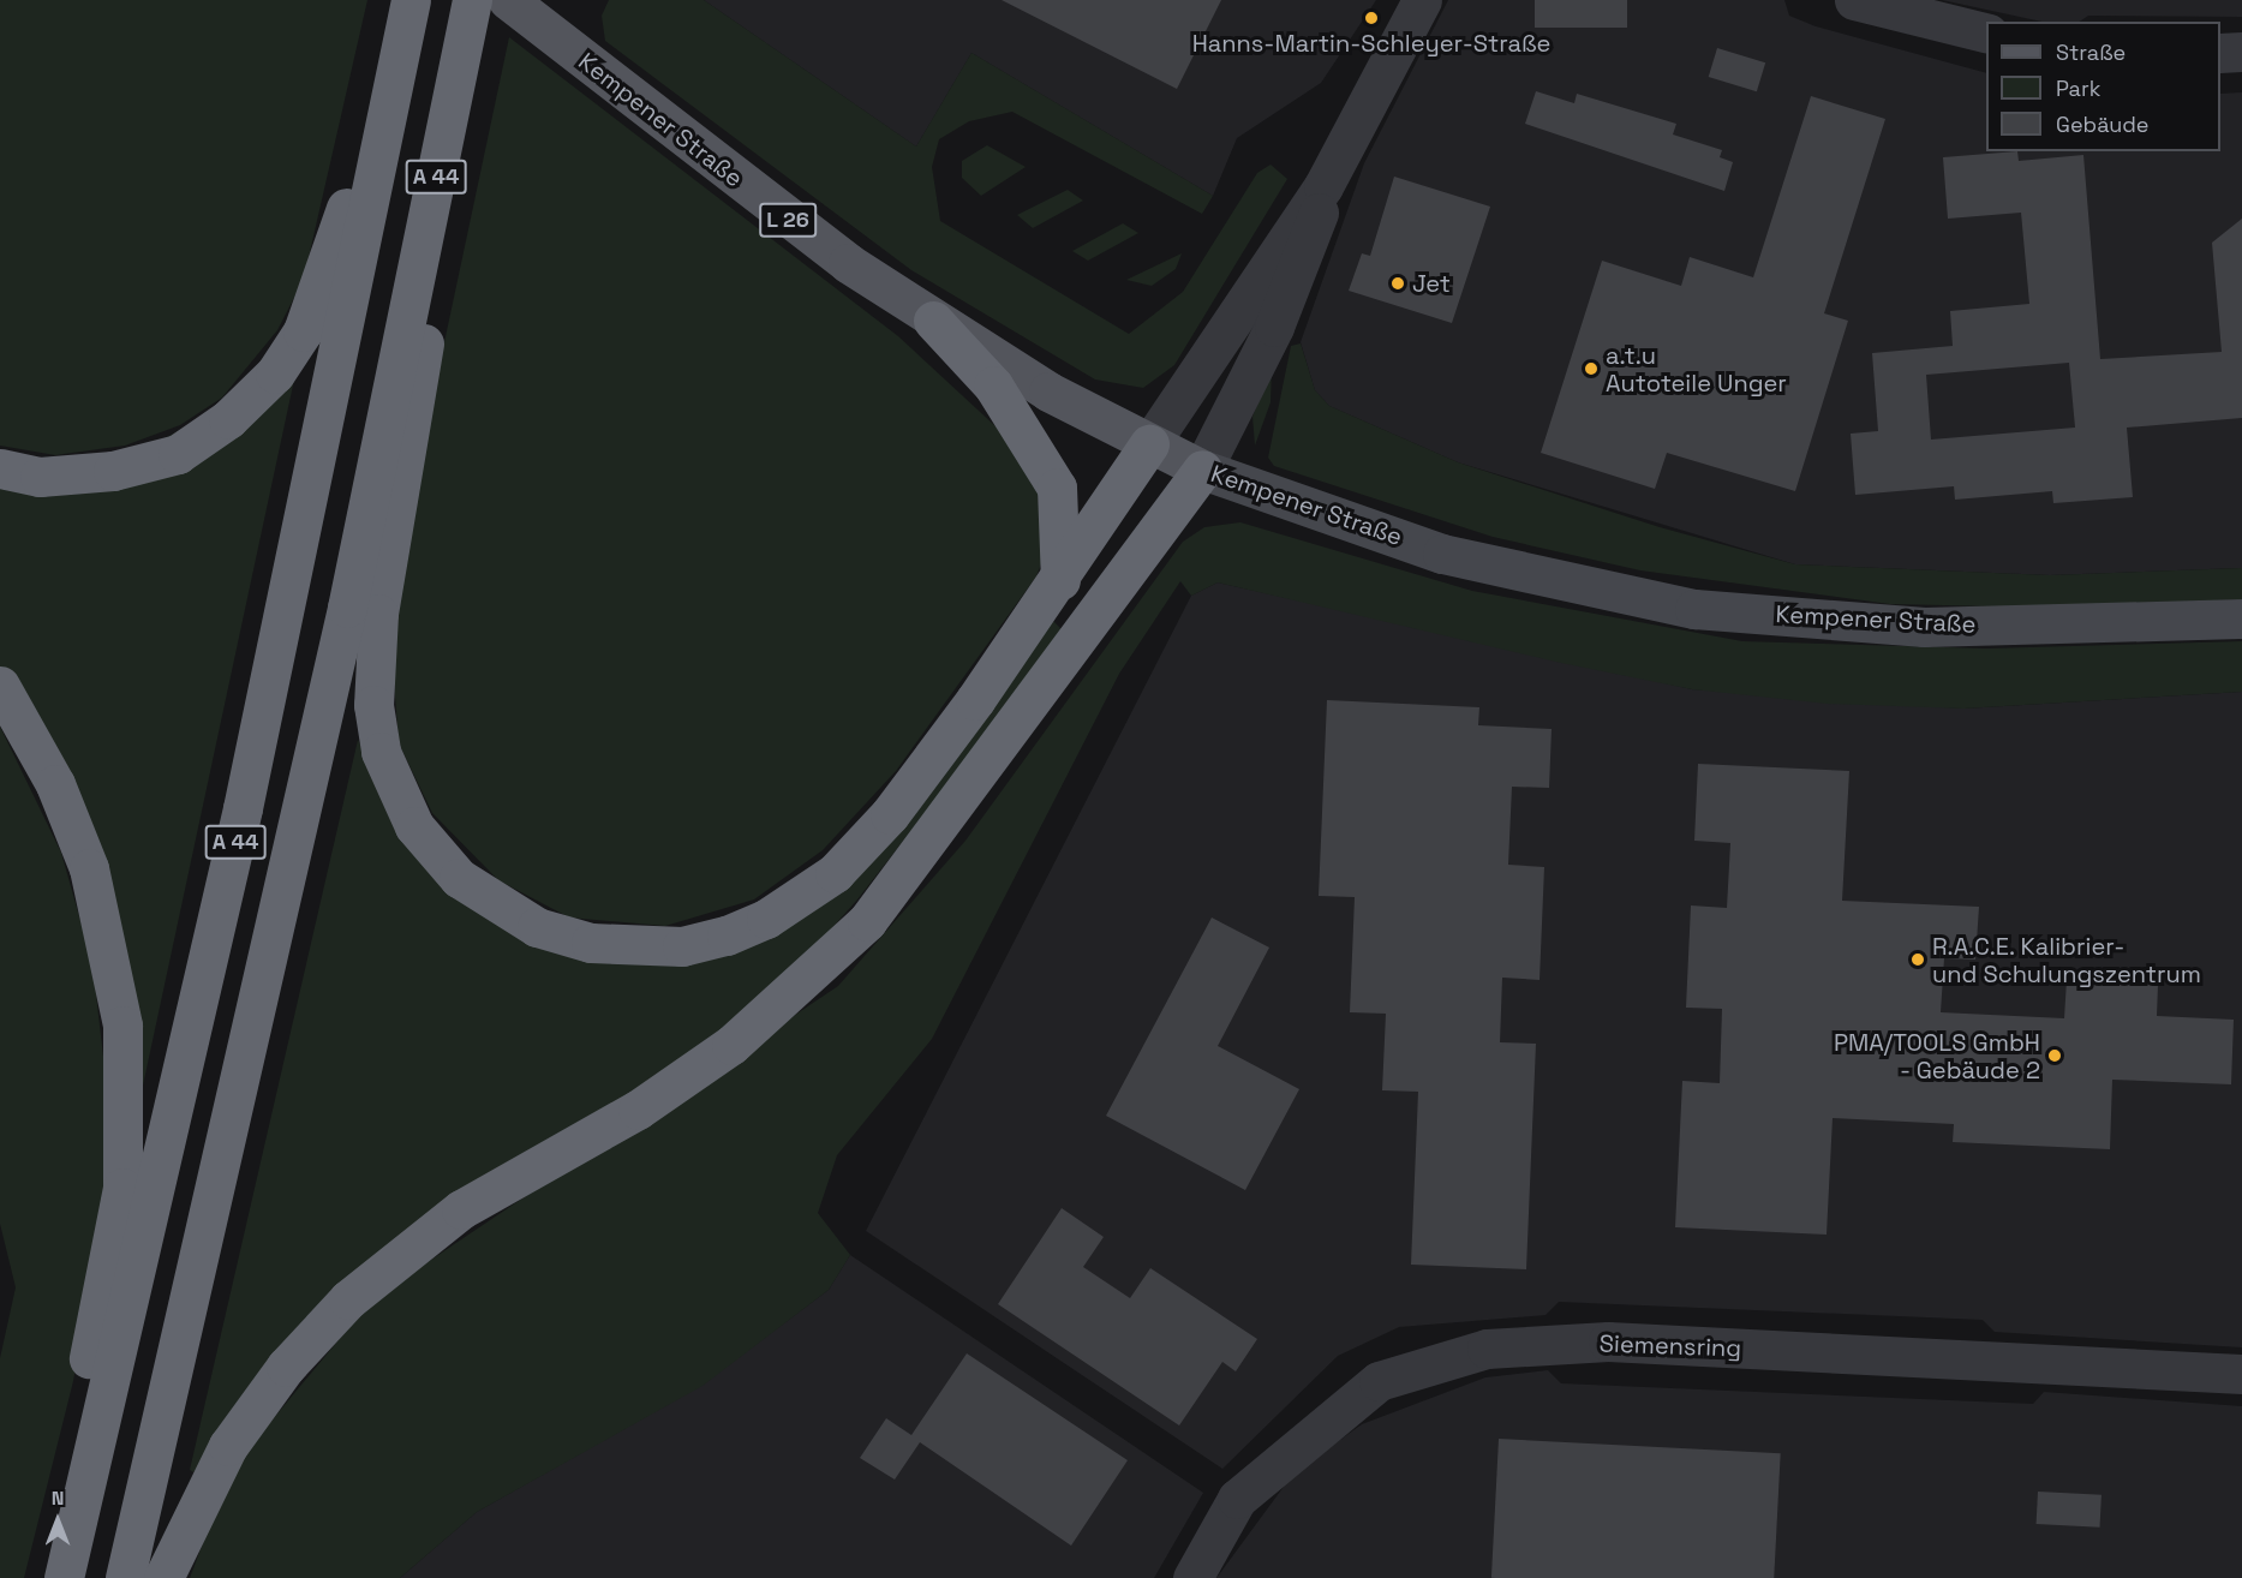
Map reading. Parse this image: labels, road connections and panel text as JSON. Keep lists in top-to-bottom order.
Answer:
{
  "streets": {
    "highway": ["A 44"],
    "main road": ["Kempener Straße", "L 26"],
    "street": ["Siemensring"]
  },
  "places": [
    "Hanns-Martin-Schleyer-Straße",
    "Jet",
    "a.t.u Autoteile Unger",
    "R.A.C.E. Kalibrier- und Schulungszentrum",
    "PMA/TOOLS GmbH - Gebäude 2"
  ],
  "legend": ["Straße", "Park", "Gebäude"],
  "north": "top"
}
